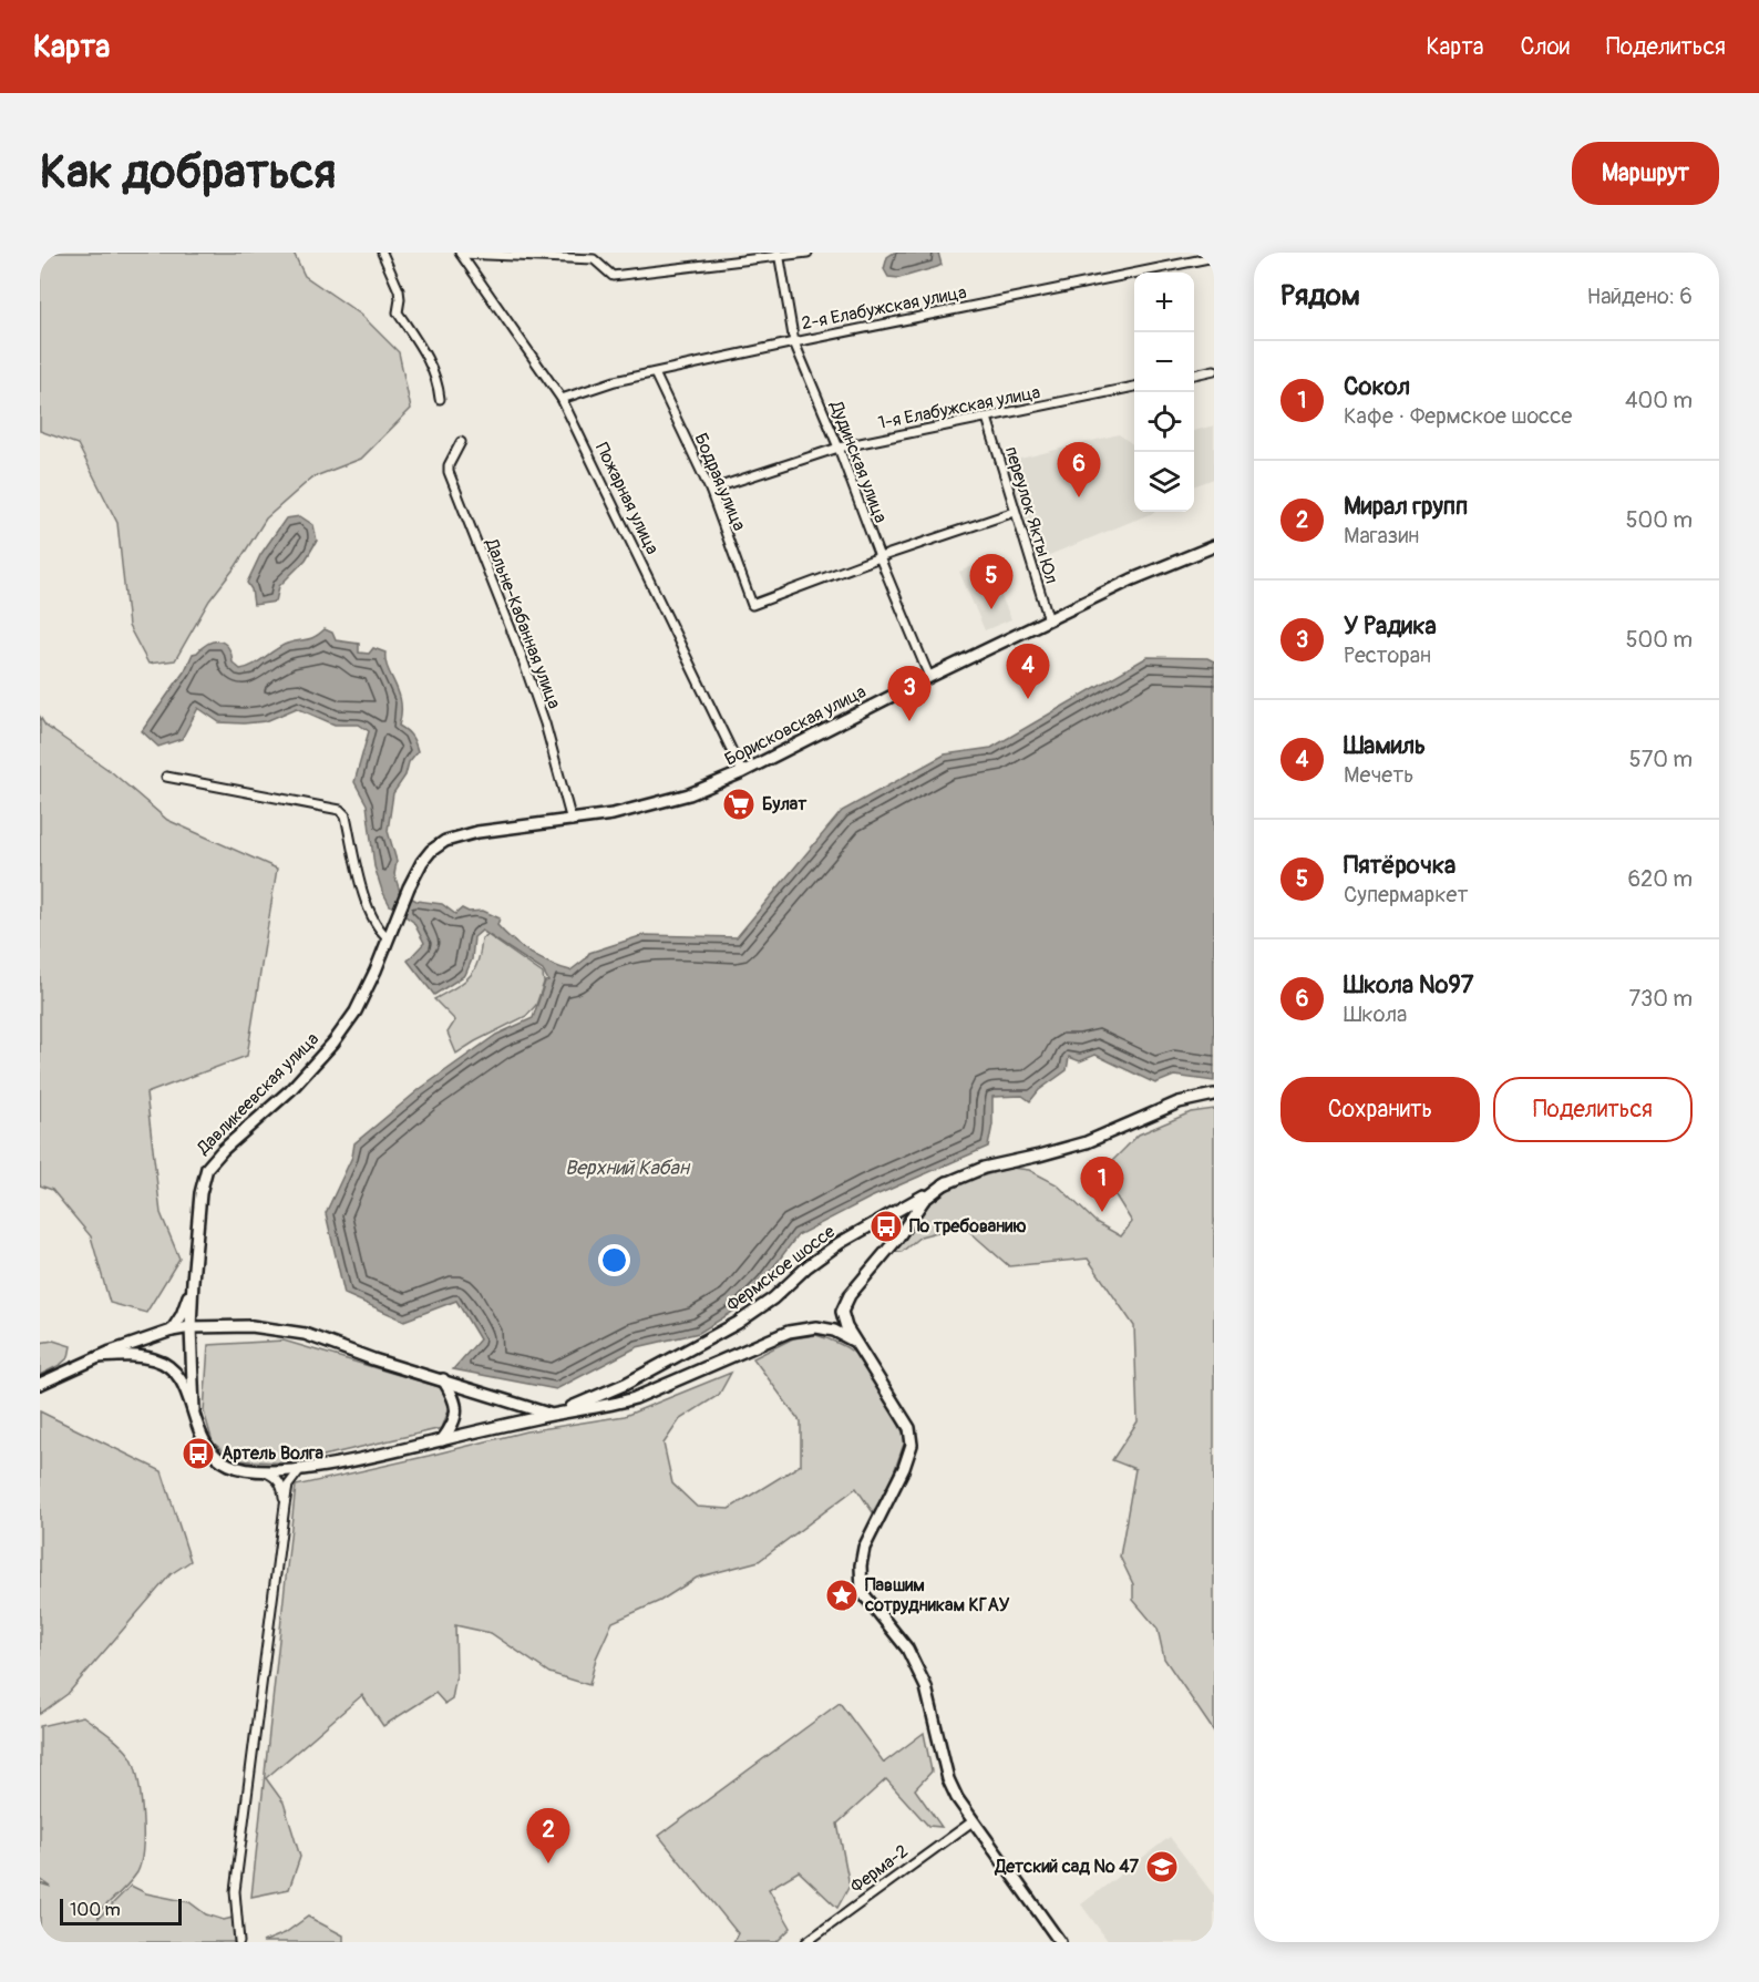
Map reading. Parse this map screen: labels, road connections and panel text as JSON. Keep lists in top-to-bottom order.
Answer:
{
  "streets": {
    "street": [
      "2-я Елабужская улица",
      "1-я Елабужская улица",
      "Дудинская улица",
      "Бодрая улица",
      "Пожарная улица",
      "переулок Якты Юл",
      "Дальне-Кабанная улица",
      "Борисковская улица",
      "Давликеевская улица",
      "Фермское шоссе",
      "Ферма-2"
    ]
  },
  "crossings": [
    ["2-я Елабужская улица", "Дудинская улица"],
    ["2-я Елабужская улица", "Бодрая улица"],
    ["2-я Елабужская улица", "Пожарная улица"],
    ["1-я Елабужская улица", "Дудинская улица"],
    ["1-я Елабужская улица", "Бодрая улица"],
    ["1-я Елабужская улица", "переулок Якты Юл"],
    ["Дудинская улица", "Бодрая улица"],
    ["Дудинская улица", "Борисковская улица"],
    ["Пожарная улица", "Борисковская улица"],
    ["переулок Якты Юл", "Борисковская улица"],
    ["Дальне-Кабанная улица", "Борисковская улица"],
    ["Борисковская улица", "Давликеевская улица"],
    ["Давликеевская улица", "Фермское шоссе"]
  ],
  "water": ["Верхний Кабан"],
  "places": {
    "supermarket": ["Булат"],
    "bus stop": ["По требованию", "Артель Волга"],
    "place": ["Павшим сотрудникам КГАУ"],
    "school or university": ["Детский сад № 47"]
  },
  "scale_bar": "100 m",
  "page": {
    "header": "Карта",
    "nav": ["Карта", "Слои", "Поделиться"],
    "buttons": [
      "Маршрут",
      ["Сохранить", "Поделиться"]
    ],
    "title": "Как добраться",
    "heading": ["Рядом", "Найдено: 6"],
    "map_buttons": ["+", "−"],
    "list": [
      {
        "mark": "1",
        "name": "Сокол",
        "note": "Кафе · Фермское шоссе",
        "value": "400 m"
      },
      {
        "mark": "2",
        "name": "Мирал групп",
        "note": "Магазин",
        "value": "500 m"
      },
      {
        "mark": "3",
        "name": "У Радика",
        "note": "Ресторан",
        "value": "500 m"
      },
      {
        "mark": "4",
        "name": "Шамиль",
        "note": "Мечеть",
        "value": "570 m"
      },
      {
        "mark": "5",
        "name": "Пятёрочка",
        "note": "Супермаркет",
        "value": "620 m"
      },
      {
        "mark": "6",
        "name": "Школа №97",
        "note": "Школа",
        "value": "730 m"
      }
    ],
    "pins": [
      "6",
      "5",
      "4",
      "3",
      "1",
      "2"
    ],
    "scale": "100 m"
  }
}
